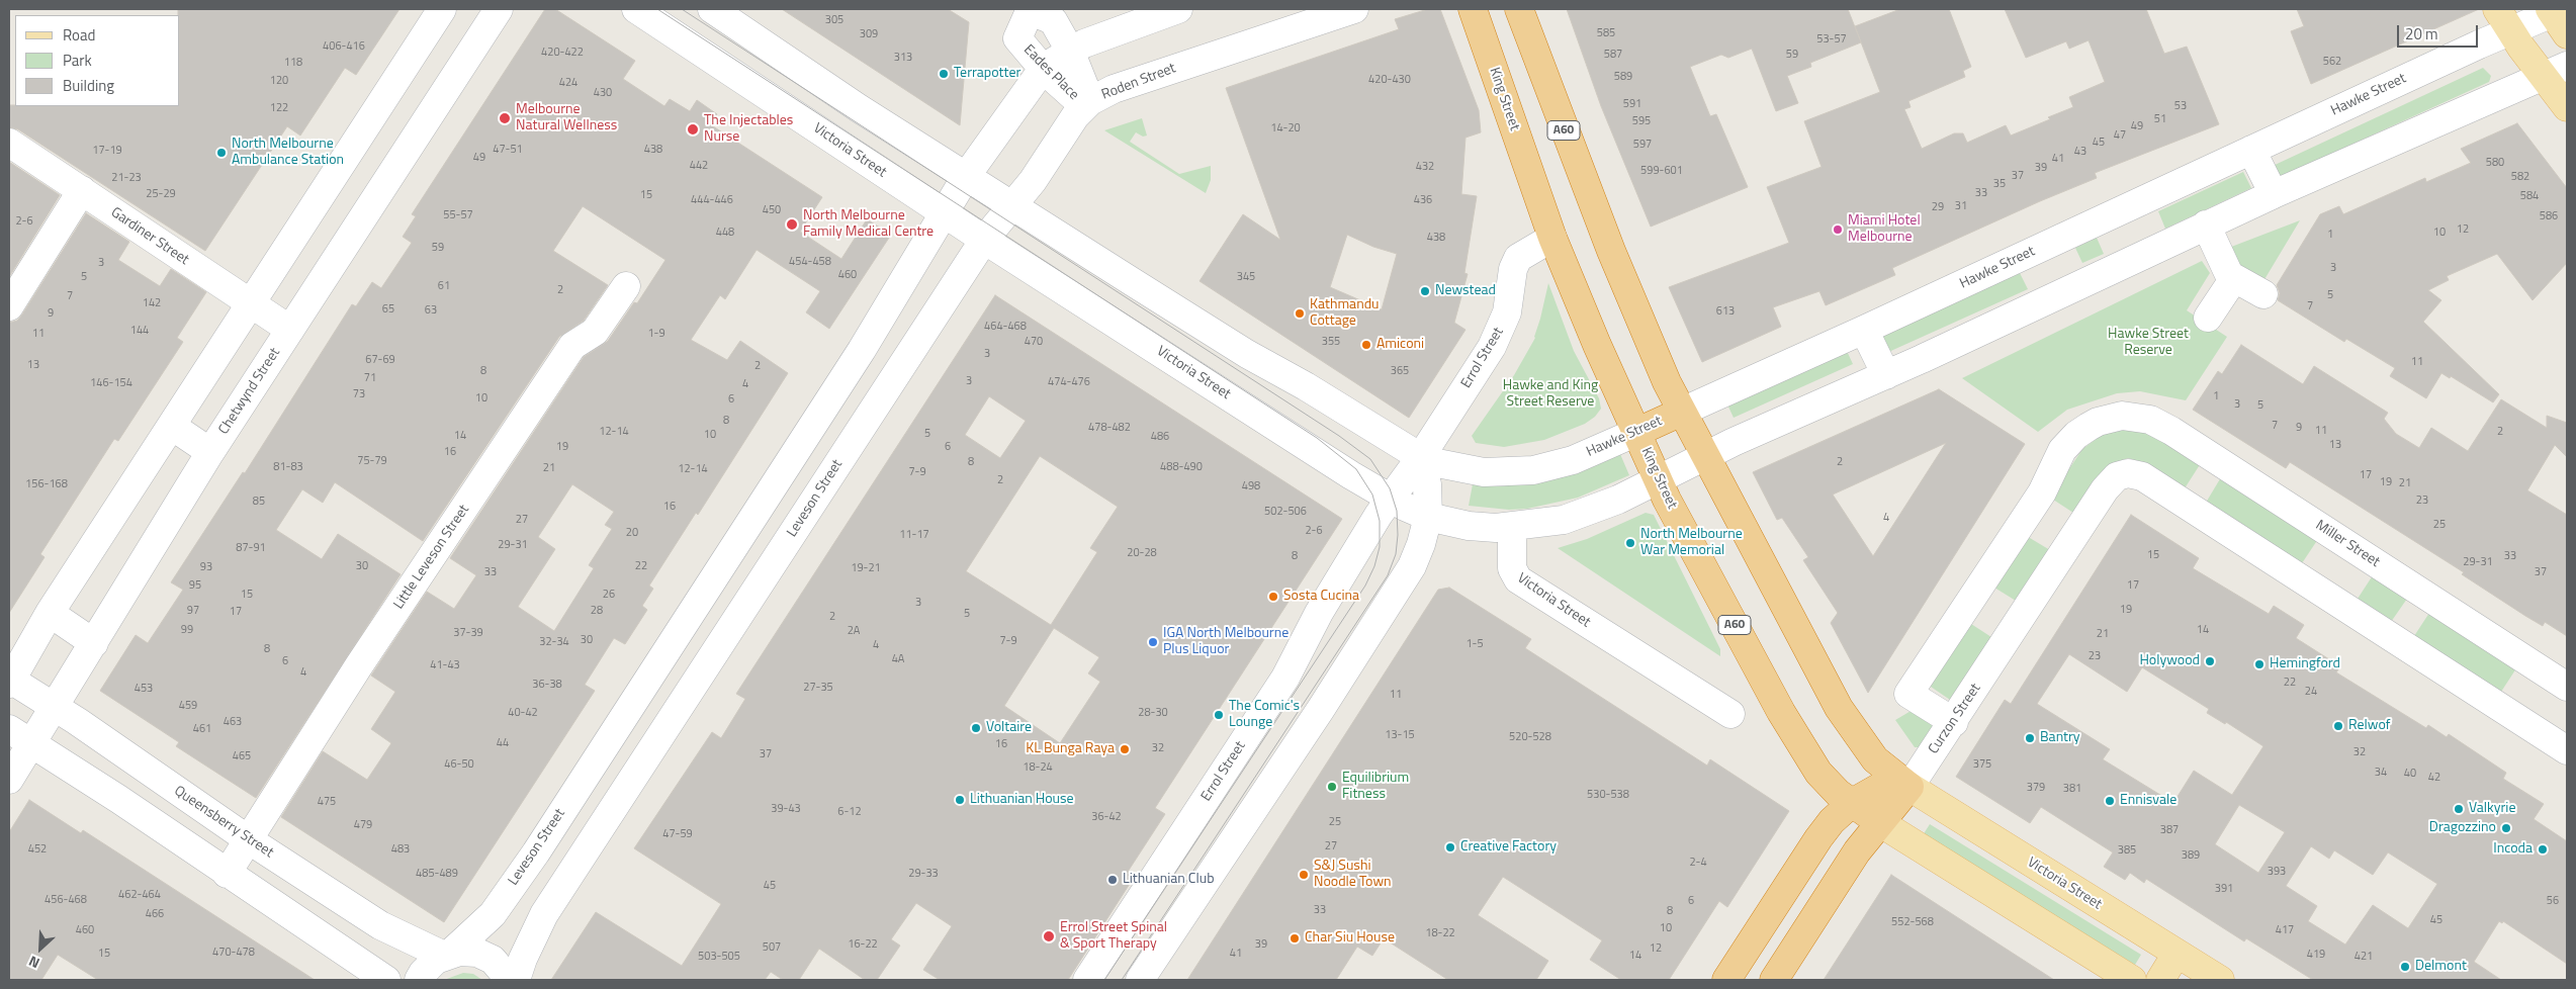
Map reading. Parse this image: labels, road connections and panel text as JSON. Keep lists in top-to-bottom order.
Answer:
{
  "streets": {
    "highway": [
      "Hawke Street",
      "King Street",
      "A60",
      "Curzon Street"
    ],
    "main road": ["Victoria Street"],
    "street": [
      "Eades Place",
      "Roden Street",
      "Gardiner Street",
      "Errol Street",
      "Chetwynd Street",
      "Leveson Street",
      "Miller Street",
      "Little Leveson Street",
      "Queensberry Street"
    ]
  },
  "crossings": [
    ["Eades Place", "Roden Street"],
    ["Roden Street", "Victoria Street"],
    ["Roden Street", "Leveson Street"],
    ["Hawke Street", "King Street"],
    ["Hawke Street", "A60"],
    ["Hawke Street", "Errol Street"],
    ["King Street", "Errol Street"],
    ["King Street", "Curzon Street"],
    ["A60", "Victoria Street"],
    ["A60", "Curzon Street"],
    ["Victoria Street", "Errol Street"],
    ["Victoria Street", "Leveson Street"],
    ["Victoria Street", "Curzon Street"],
    ["Gardiner Street", "Chetwynd Street"],
    ["Chetwynd Street", "Queensberry Street"],
    ["Leveson Street", "Queensberry Street"],
    ["Miller Street", "Curzon Street"],
    ["Little Leveson Street", "Queensberry Street"]
  ],
  "parks": ["Hawke Street Reserve", "Hawke and King Street Reserve"],
  "places": [
    "Terrapotter",
    "Melbourne Natural Wellness",
    "The Injectables Nurse",
    "North Melbourne Ambulance Station",
    "North Melbourne Family Medical Centre",
    "Miami Hotel Melbourne",
    "Newstead",
    "Kathmandu Cottage",
    "Amiconi",
    "North Melbourne War Memorial",
    "Sosta Cucina",
    "IGA North Melbourne Plus Liquor",
    "Holywood",
    "Hemingford",
    "The Comic's Lounge",
    "Relwof",
    "Voltaire",
    "Bantry",
    "KL Bunga Raya",
    "Equilibrium Fitness",
    "Lithuanian House",
    "Ennisvale",
    "Valkyrie",
    "Dragozzino",
    "Creative Factory",
    "Incoda",
    "S&J Sushi Noodle Town",
    "Lithuanian Club",
    "Errol Street Spinal & Sport Therapy",
    "Char Siu House",
    "Delmont"
  ],
  "house_numbers": [
    "305",
    "585",
    "309",
    "53-57",
    "406-416",
    "420-422",
    "587",
    "59",
    "313",
    "562",
    "118",
    "589",
    "420-430",
    "120",
    "424",
    "430",
    "591",
    "53",
    "122",
    "51",
    "595",
    "49",
    "14-20",
    "47",
    "45",
    "597",
    "47-51",
    "438",
    "17-19",
    "43",
    "49",
    "41",
    "580",
    "442",
    "432",
    "39",
    "599-601",
    "37",
    "582",
    "21-23",
    "35",
    "33",
    "25-29",
    "15",
    "584",
    "444-446",
    "436",
    "31",
    "29",
    "450",
    "55-57",
    "586",
    "2-6",
    "12",
    "448",
    "10",
    "1",
    "438",
    "59",
    "454-458",
    "3",
    "3",
    "460",
    "5",
    "345",
    "61",
    "2",
    "5",
    "7",
    "142",
    "7",
    "65",
    "63",
    "613",
    "9",
    "464-468",
    "144",
    "11",
    "1-9",
    "470",
    "355",
    "3",
    "67-69",
    "11",
    "13",
    "2",
    "8",
    "365",
    "71",
    "3",
    "474-476",
    "146-154",
    "4",
    "73",
    "1",
    "10",
    "6",
    "3",
    "5",
    "8",
    "7",
    "478-482",
    "9",
    "11",
    "12-14",
    "2",
    "5",
    "10",
    "14",
    "486",
    "13",
    "19",
    "6",
    "16",
    "75-79",
    "8",
    "2",
    "81-83",
    "488-490",
    "21",
    "12-14",
    "7-9",
    "17",
    "2",
    "19",
    "21",
    "156-168",
    "498",
    "23",
    "85",
    "16",
    "502-506",
    "4",
    "27",
    "25",
    "2-6",
    "20",
    "11-17",
    "29-31",
    "87-91",
    "20-28",
    "15",
    "8",
    "33",
    "29-31",
    "30",
    "22",
    "93",
    "19-21",
    "33",
    "37",
    "95",
    "17",
    "15",
    "26",
    "3",
    "19",
    "97",
    "28",
    "17",
    "5",
    "2",
    "99",
    "14",
    "2A",
    "37-39",
    "21",
    "30",
    "7-9",
    "32-34",
    "1-5",
    "4",
    "8",
    "23",
    "4A",
    "6",
    "41-43",
    "4",
    "22",
    "36-38",
    "27-35",
    "453",
    "24",
    "11",
    "459",
    "40-42",
    "28-30",
    "463",
    "461",
    "13-15",
    "520-528",
    "44",
    "16",
    "32",
    "32",
    "37",
    "465",
    "46-50",
    "375",
    "18-24",
    "34",
    "40",
    "42",
    "379",
    "381",
    "530-538",
    "475",
    "39-43",
    "6-12",
    "36-42",
    "25",
    "479",
    "387",
    "47-59",
    "27",
    "452",
    "483",
    "385",
    "389",
    "2-4",
    "393",
    "485-489",
    "29-33",
    "45",
    "391",
    "462-464",
    "456-468",
    "6",
    "56",
    "33",
    "8",
    "466",
    "45",
    "552-568",
    "10",
    "460",
    "417",
    "18-22",
    "16-22",
    "39",
    "507",
    "12",
    "470-478",
    "15",
    "41",
    "419",
    "14",
    "503-505",
    "421"
  ],
  "legend": ["Road", "Park", "Building"],
  "scale_bar": "20 m",
  "north": "bottom left"
}
